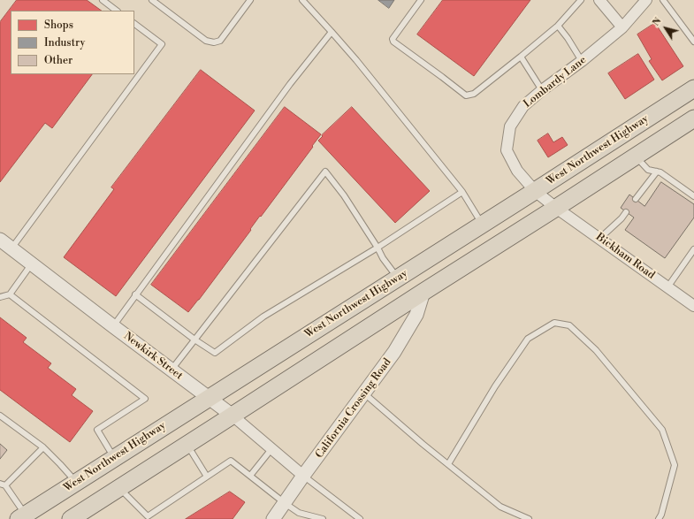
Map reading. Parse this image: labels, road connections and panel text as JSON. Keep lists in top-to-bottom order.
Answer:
{
  "streets": {
    "main road": ["West Northwest Highway"],
    "street": [
      "Lombardy Lane",
      "Bickham Road",
      "Newkirk Street",
      "California Crossing Road"
    ]
  },
  "crossings": [
    ["Lombardy Lane", "West Northwest Highway"],
    ["Lombardy Lane", "Bickham Road"],
    ["West Northwest Highway", "Newkirk Street"],
    ["Newkirk Street", "California Crossing Road"]
  ],
  "legend": ["Shops", "Industry", "Other"],
  "north": "top left"
}
